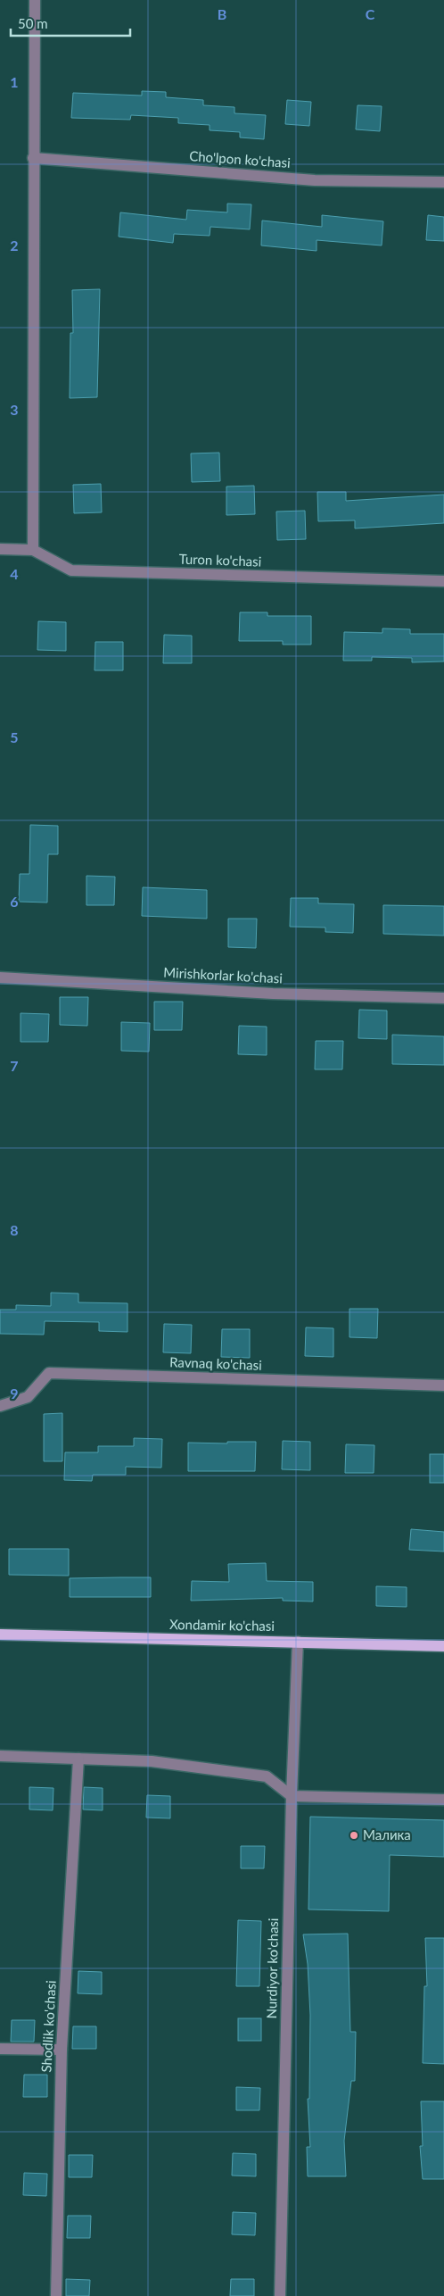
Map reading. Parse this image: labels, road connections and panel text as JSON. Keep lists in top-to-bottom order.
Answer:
{
  "streets": {
    "main road": ["Xondamir ko'chasi"],
    "street": [
      "Cho'lpon ko'chasi",
      "Turon ko'chasi",
      "Mirishkorlar ko'chasi",
      "Ravnaq ko'chasi",
      "Nurdiyor ko'chasi",
      "Shodlik ko'chasi"
    ]
  },
  "crossings": [
    ["Xondamir ko'chasi", "Nurdiyor ko'chasi"]
  ],
  "places": ["Малика"],
  "scale_bar": "50 m",
  "grid": {
    "columns": ["B", "C"],
    "rows": [
      "1",
      "2",
      "3",
      "4",
      "5",
      "6",
      "7",
      "8",
      "9"
    ]
  }
}
